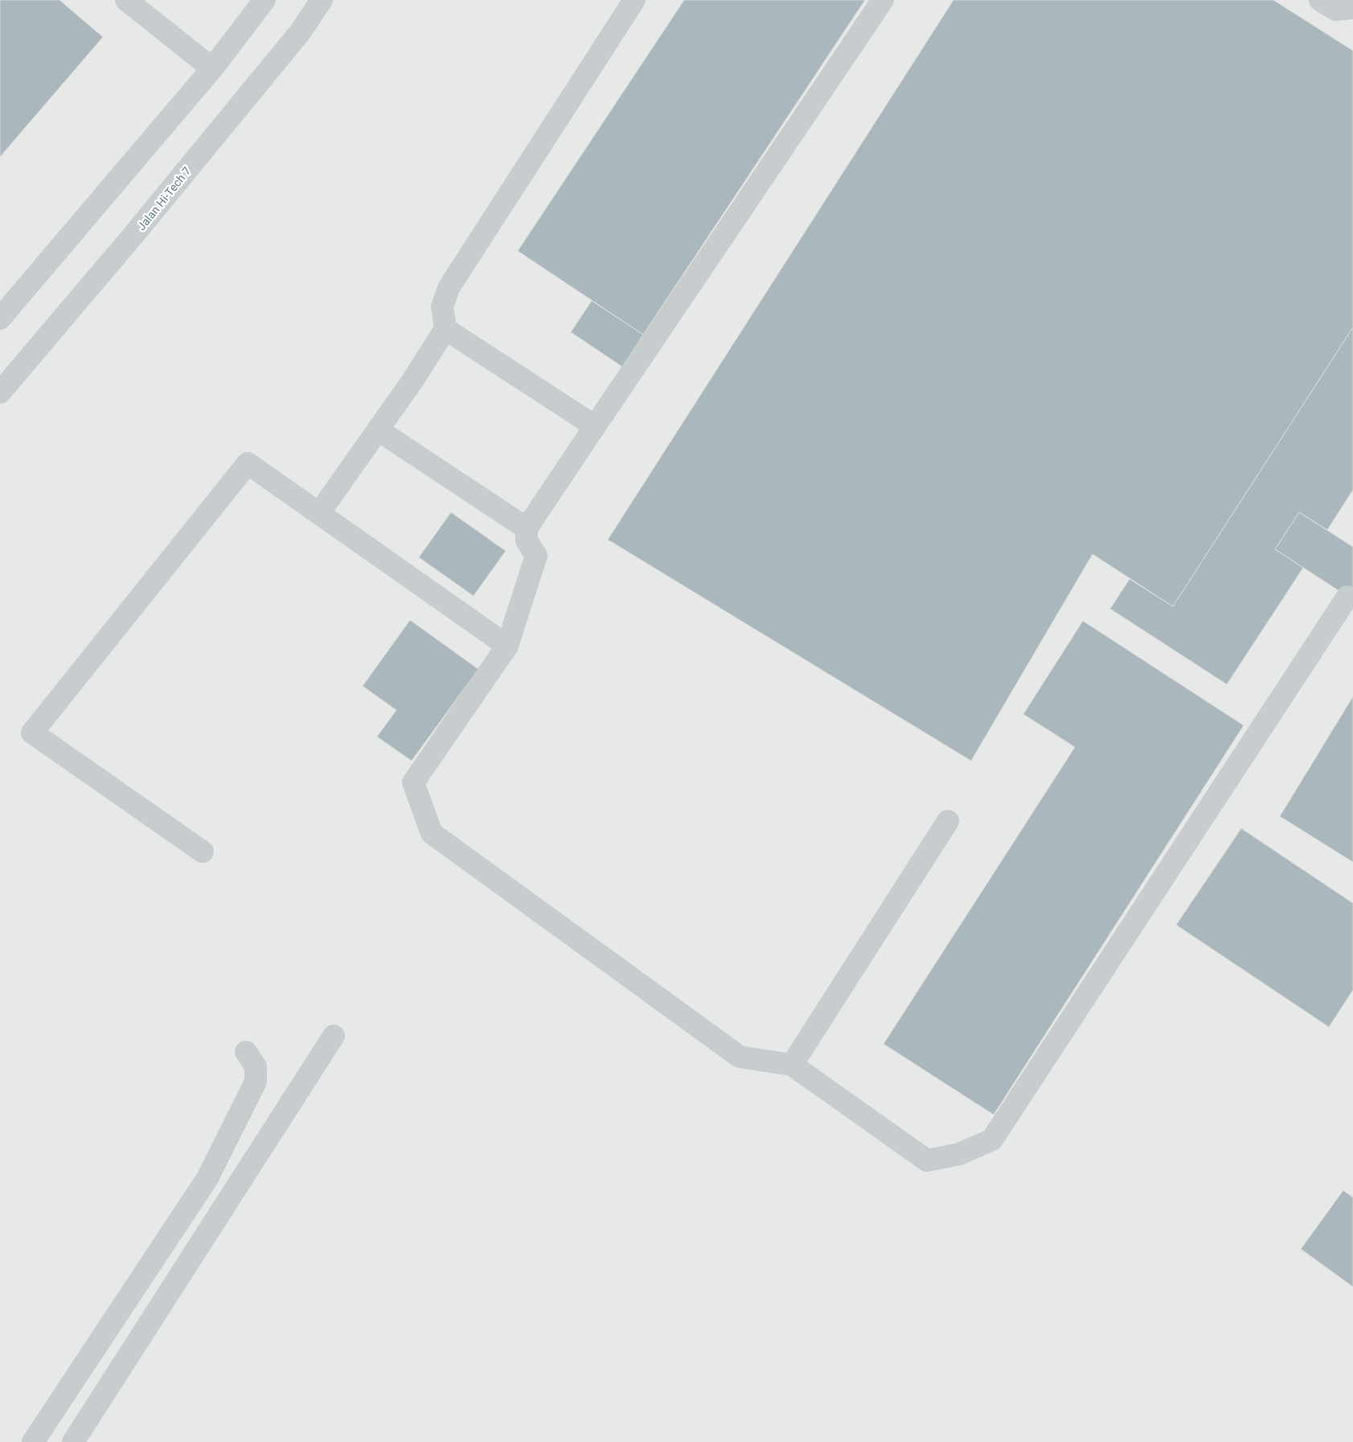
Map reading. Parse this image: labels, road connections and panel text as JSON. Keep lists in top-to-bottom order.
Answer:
{
  "streets": {
    "street": ["Jalan Hi-Tech 7"]
  }
}
